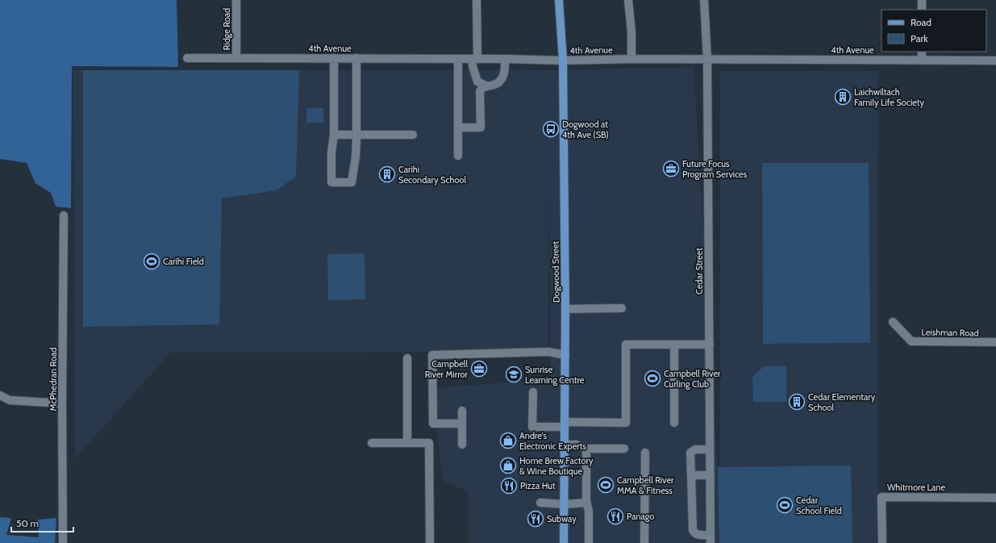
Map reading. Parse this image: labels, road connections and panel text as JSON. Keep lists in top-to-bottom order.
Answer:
{
  "streets": {
    "main road": ["Dogwood Street"],
    "street": [
      "Ridge Road",
      "4th Avenue",
      "Cedar Street",
      "Leishman Road",
      "McPhedran Road",
      "Whitmore Lane"
    ]
  },
  "crossings": [
    ["Ridge Road", "4th Avenue"],
    ["4th Avenue", "Cedar Street"],
    ["4th Avenue", "Dogwood Street"]
  ],
  "places": {
    "building": ["Laichwiltach Family Life Society", "Carihi Secondary School", "Cedar Elementary School"],
    "bus stop": ["Dogwood at 4th Ave (SB)"],
    "office": ["Future Focus Program Services", "Campbell River Mirror"],
    "sports": [
      "Carihi Field",
      "Campbell River Curling Club",
      "Campbell River MMA & Fitness",
      "Cedar School Field"
    ],
    "school or university": ["Sunrise Learning Centre"],
    "shop": ["Andre's Electronic Experts", "Home Brew Factory & Wine Boutique"],
    "restaurant": ["Pizza Hut", "Panago", "Subway"]
  },
  "legend": ["Road", "Park"],
  "scale_bar": "50 m"
}
